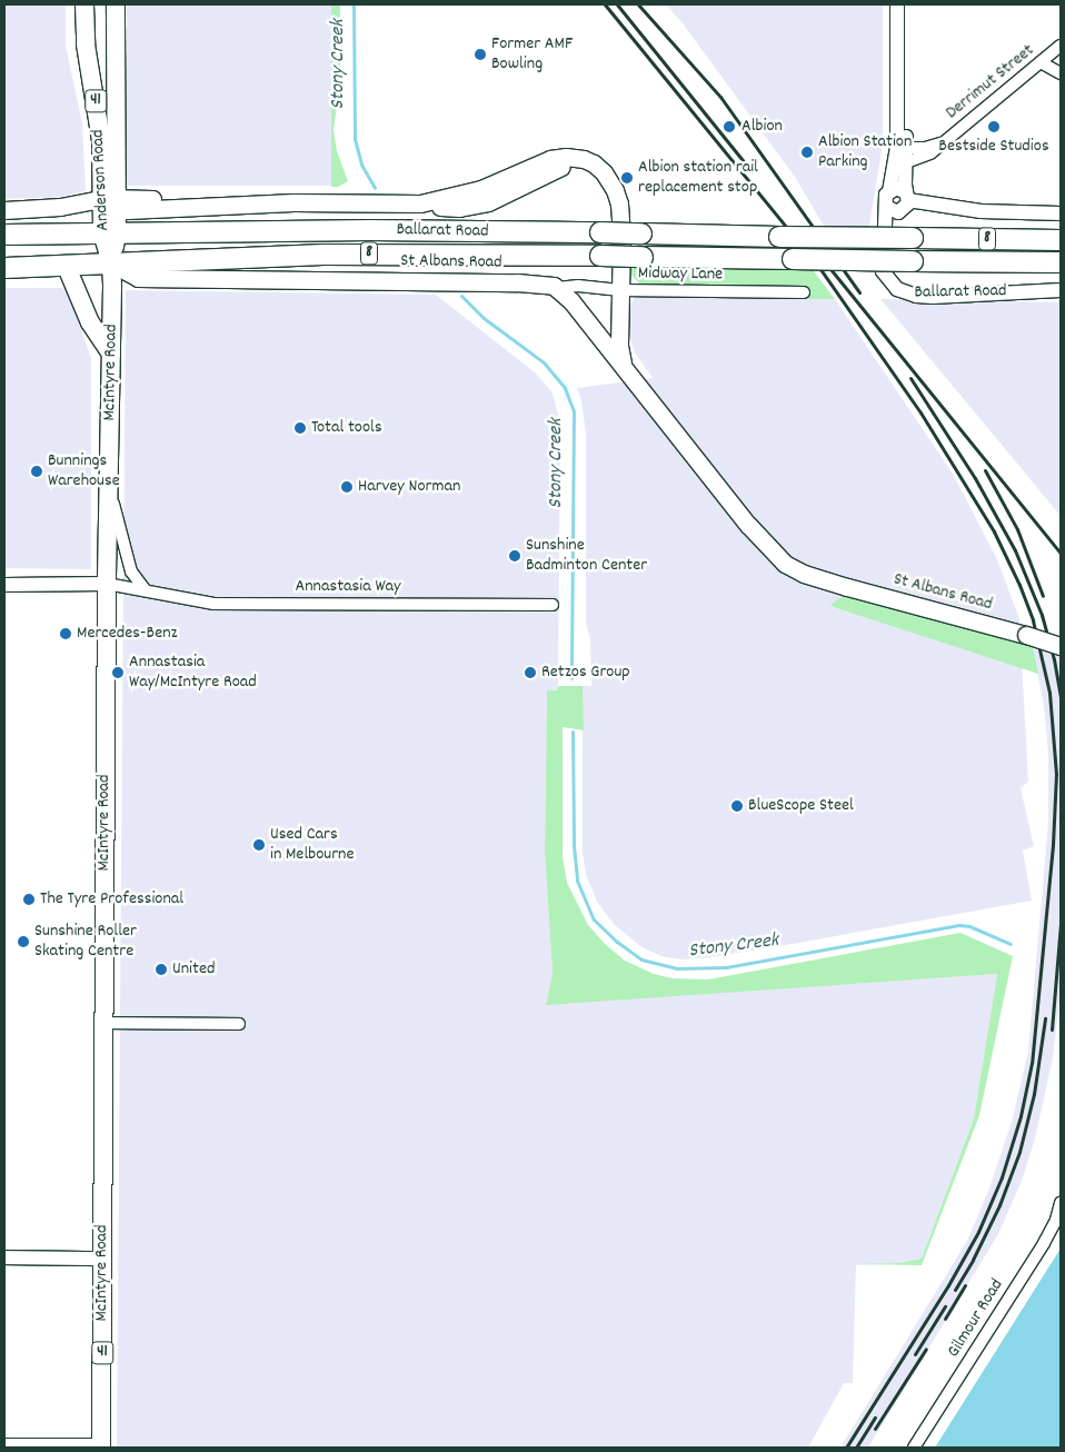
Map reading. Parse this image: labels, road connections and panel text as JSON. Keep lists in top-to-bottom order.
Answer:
{
  "streets": {
    "highway": ["Ballarat Road", "8"],
    "main road": [
      "41",
      "Anderson Road",
      "St Albans Road",
      "McIntyre Road"
    ],
    "street": [
      "Derrimut Street",
      "Midway Lane",
      "Annastasia Way",
      "Gilmour Road"
    ]
  },
  "crossings": [
    ["Anderson Road", "Ballarat Road"],
    ["Anderson Road", "St Albans Road"],
    ["Anderson Road", "McIntyre Road"],
    ["Ballarat Road", "St Albans Road"],
    ["Ballarat Road", "McIntyre Road"],
    ["St Albans Road", "Midway Lane"],
    ["St Albans Road", "McIntyre Road"],
    ["McIntyre Road", "Annastasia Way"]
  ],
  "water": ["Stony Creek"],
  "places": [
    "Former AMF Bowling",
    "Albion",
    "Bestside Studios",
    "Albion Station Parking",
    "Albion station rail replacement stop",
    "Total tools",
    "Bunnings Warehouse",
    "Harvey Norman",
    "Sunshine Badminton Center",
    "Mercedes-Benz",
    "Annastasia Way/McIntyre Road",
    "Retzos Group",
    "BlueScope Steel",
    "Used Cars in Melbourne",
    "The Tyre Professional",
    "Sunshine Roller Skating Centre",
    "United"
  ]
}
